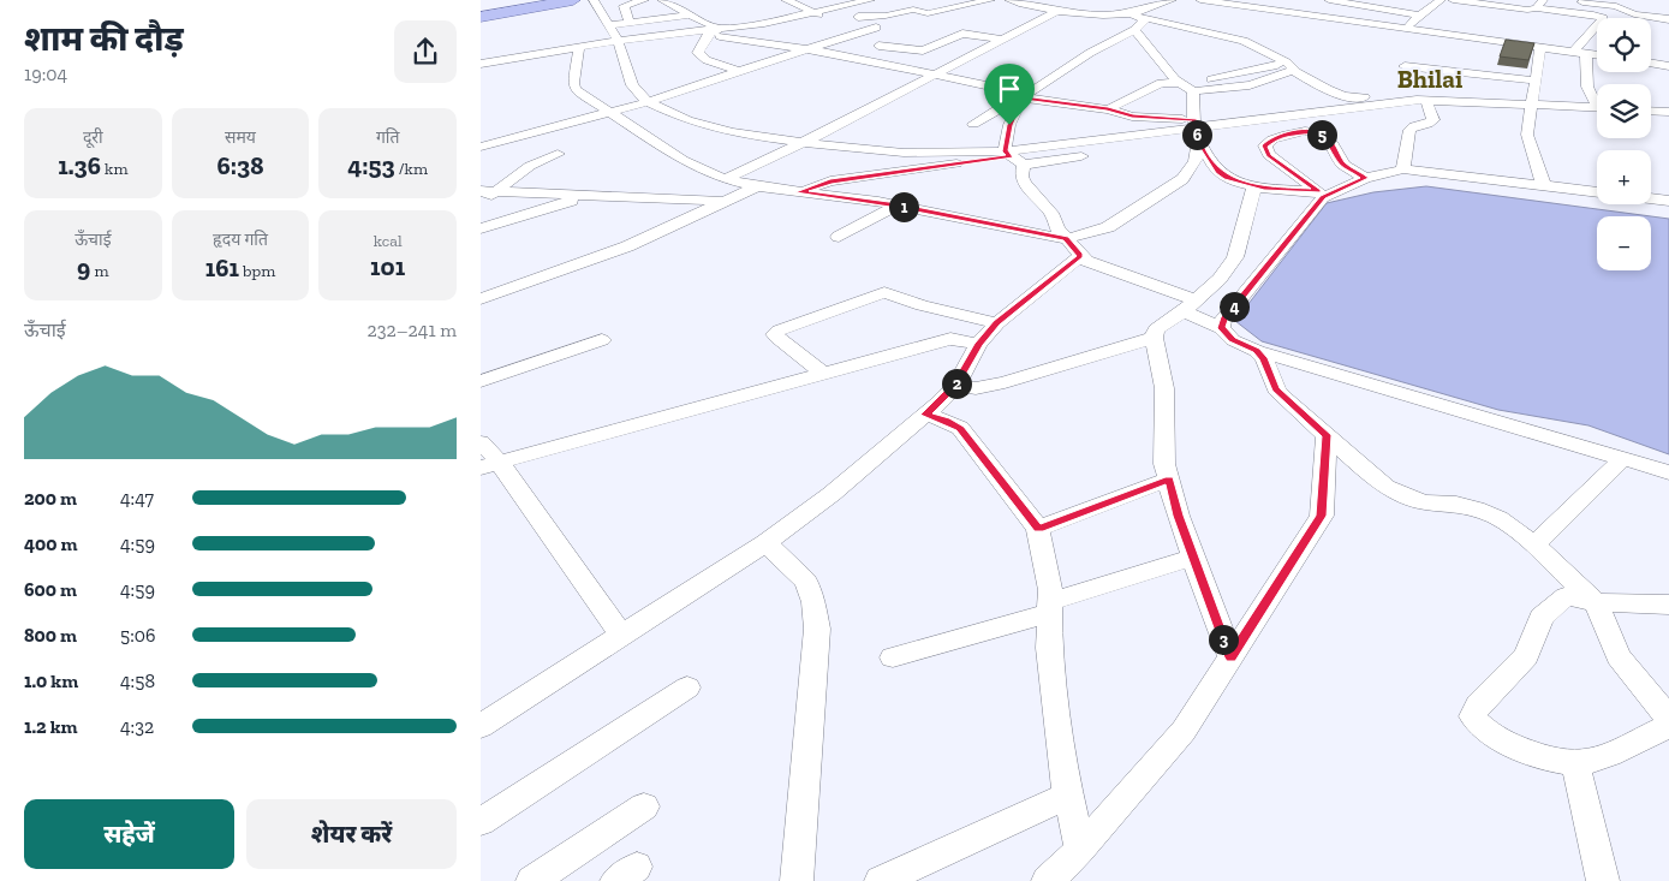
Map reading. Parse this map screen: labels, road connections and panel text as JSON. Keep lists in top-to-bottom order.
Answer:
{
  "districts": ["Bhilai"],
  "page": {
    "heading": ["शाम की दौड़", "19:04"],
    "map_buttons": ["+", "−"],
    "stats": [
      ["दूरी", "1.36 km"],
      ["समय", "6:38"],
      ["गति", "4:53 /km"],
      ["ऊँचाई", "9 m"],
      ["हृदय गति", "161 bpm"],
      ["kcal", "101"]
    ],
    "pins": [
      "5",
      "6",
      "1",
      "4",
      "2",
      "3"
    ],
    "chart": ["ऊँचाई", "232–241 m"],
    "list": [
      {
        "name": "200 m",
        "note": "4:47"
      },
      {
        "name": "400 m",
        "note": "4:59"
      },
      {
        "name": "600 m",
        "note": "4:59"
      },
      {
        "name": "800 m",
        "note": "5:06"
      },
      {
        "name": "1.0 km",
        "note": "4:58"
      },
      {
        "name": "1.2 km",
        "note": "4:32"
      }
    ],
    "buttons": ["सहेजें", "शेयर करें"]
  }
}
